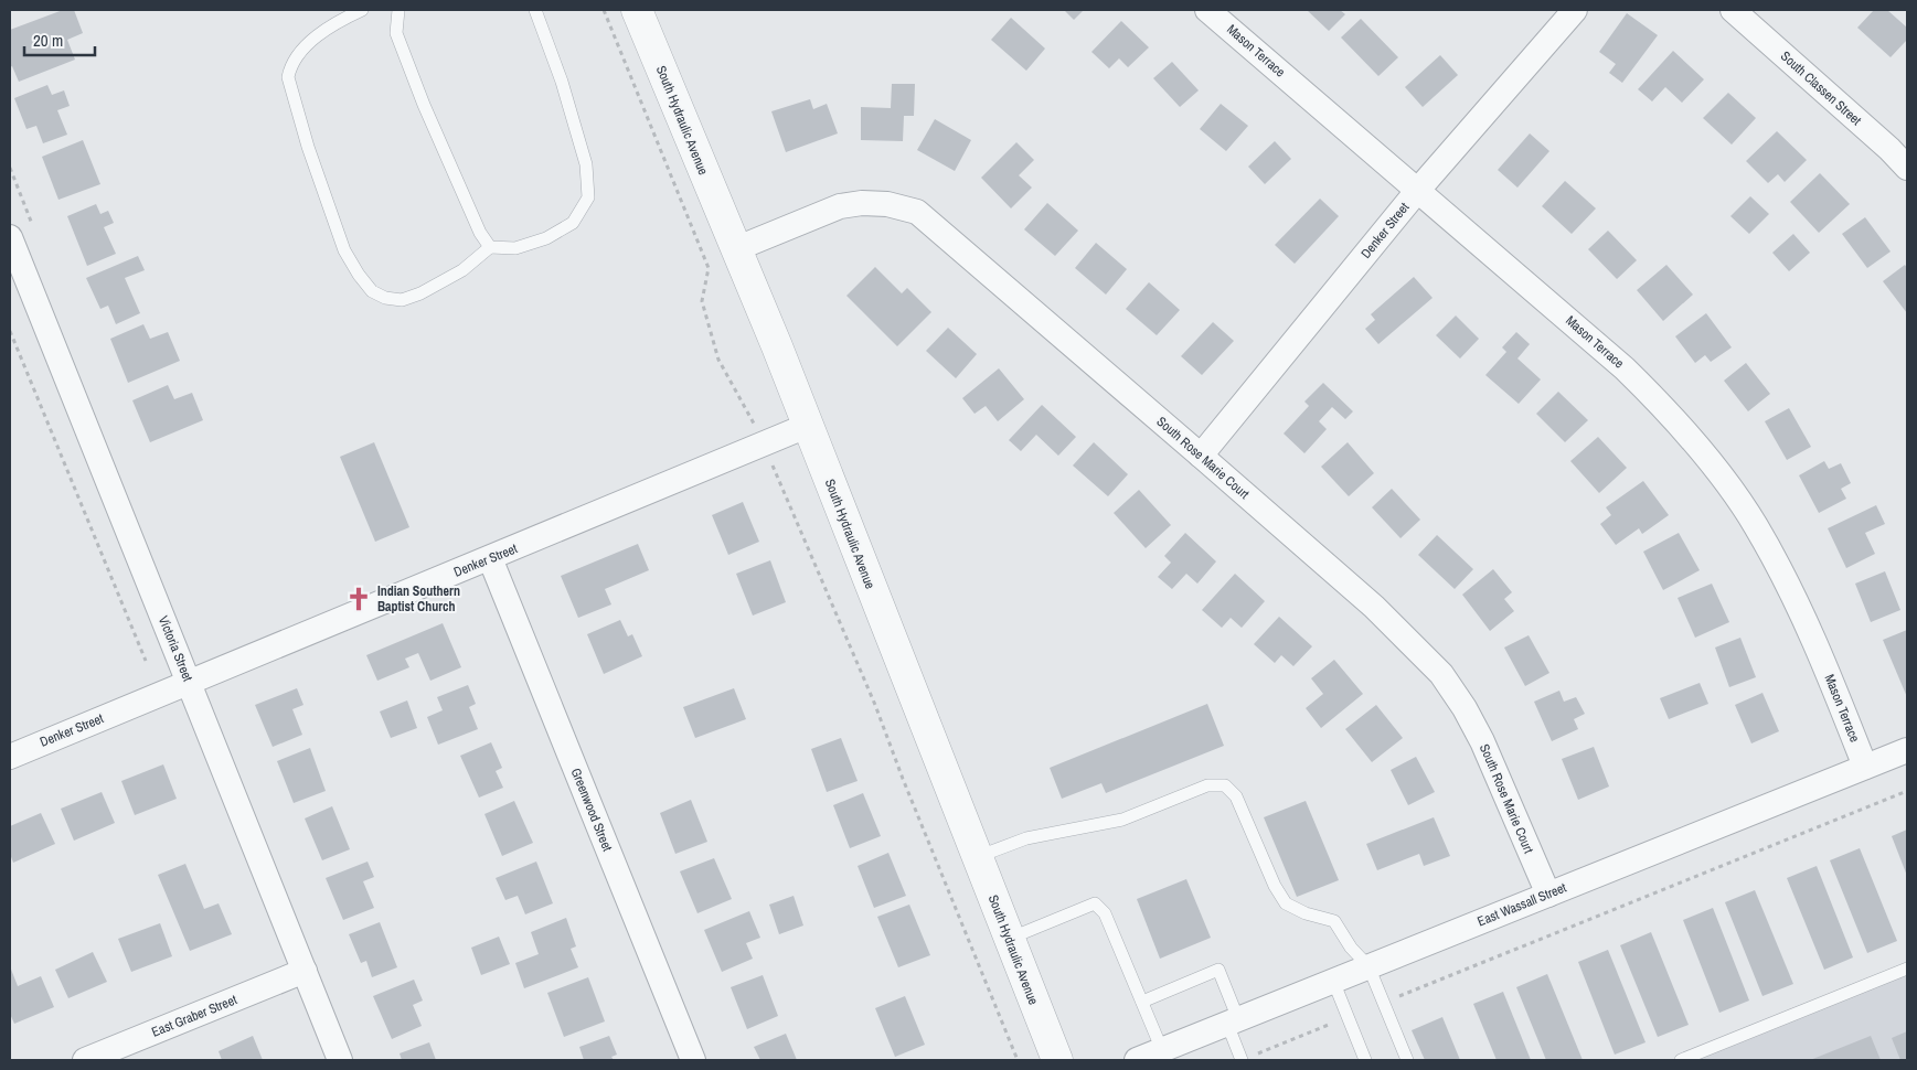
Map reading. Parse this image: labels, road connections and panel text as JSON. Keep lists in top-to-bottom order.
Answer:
{
  "streets": {
    "street": [
      "Mason Terrace",
      "South Classen Street",
      "South Hydraulic Avenue",
      "Denker Street",
      "South Rose Marie Court",
      "Victoria Street",
      "Greenwood Street",
      "East Wassall Street",
      "East Graber Street"
    ]
  },
  "crossings": [
    ["Mason Terrace", "Denker Street"],
    ["Mason Terrace", "East Wassall Street"],
    ["South Hydraulic Avenue", "Denker Street"],
    ["South Hydraulic Avenue", "South Rose Marie Court"],
    ["Denker Street", "South Rose Marie Court"],
    ["Denker Street", "Victoria Street"],
    ["Denker Street", "Greenwood Street"],
    ["South Rose Marie Court", "East Wassall Street"],
    ["Victoria Street", "East Graber Street"]
  ],
  "places": {
    "church": ["Indian Southern Baptist Church"]
  },
  "scale_bar": "20 m"
}
